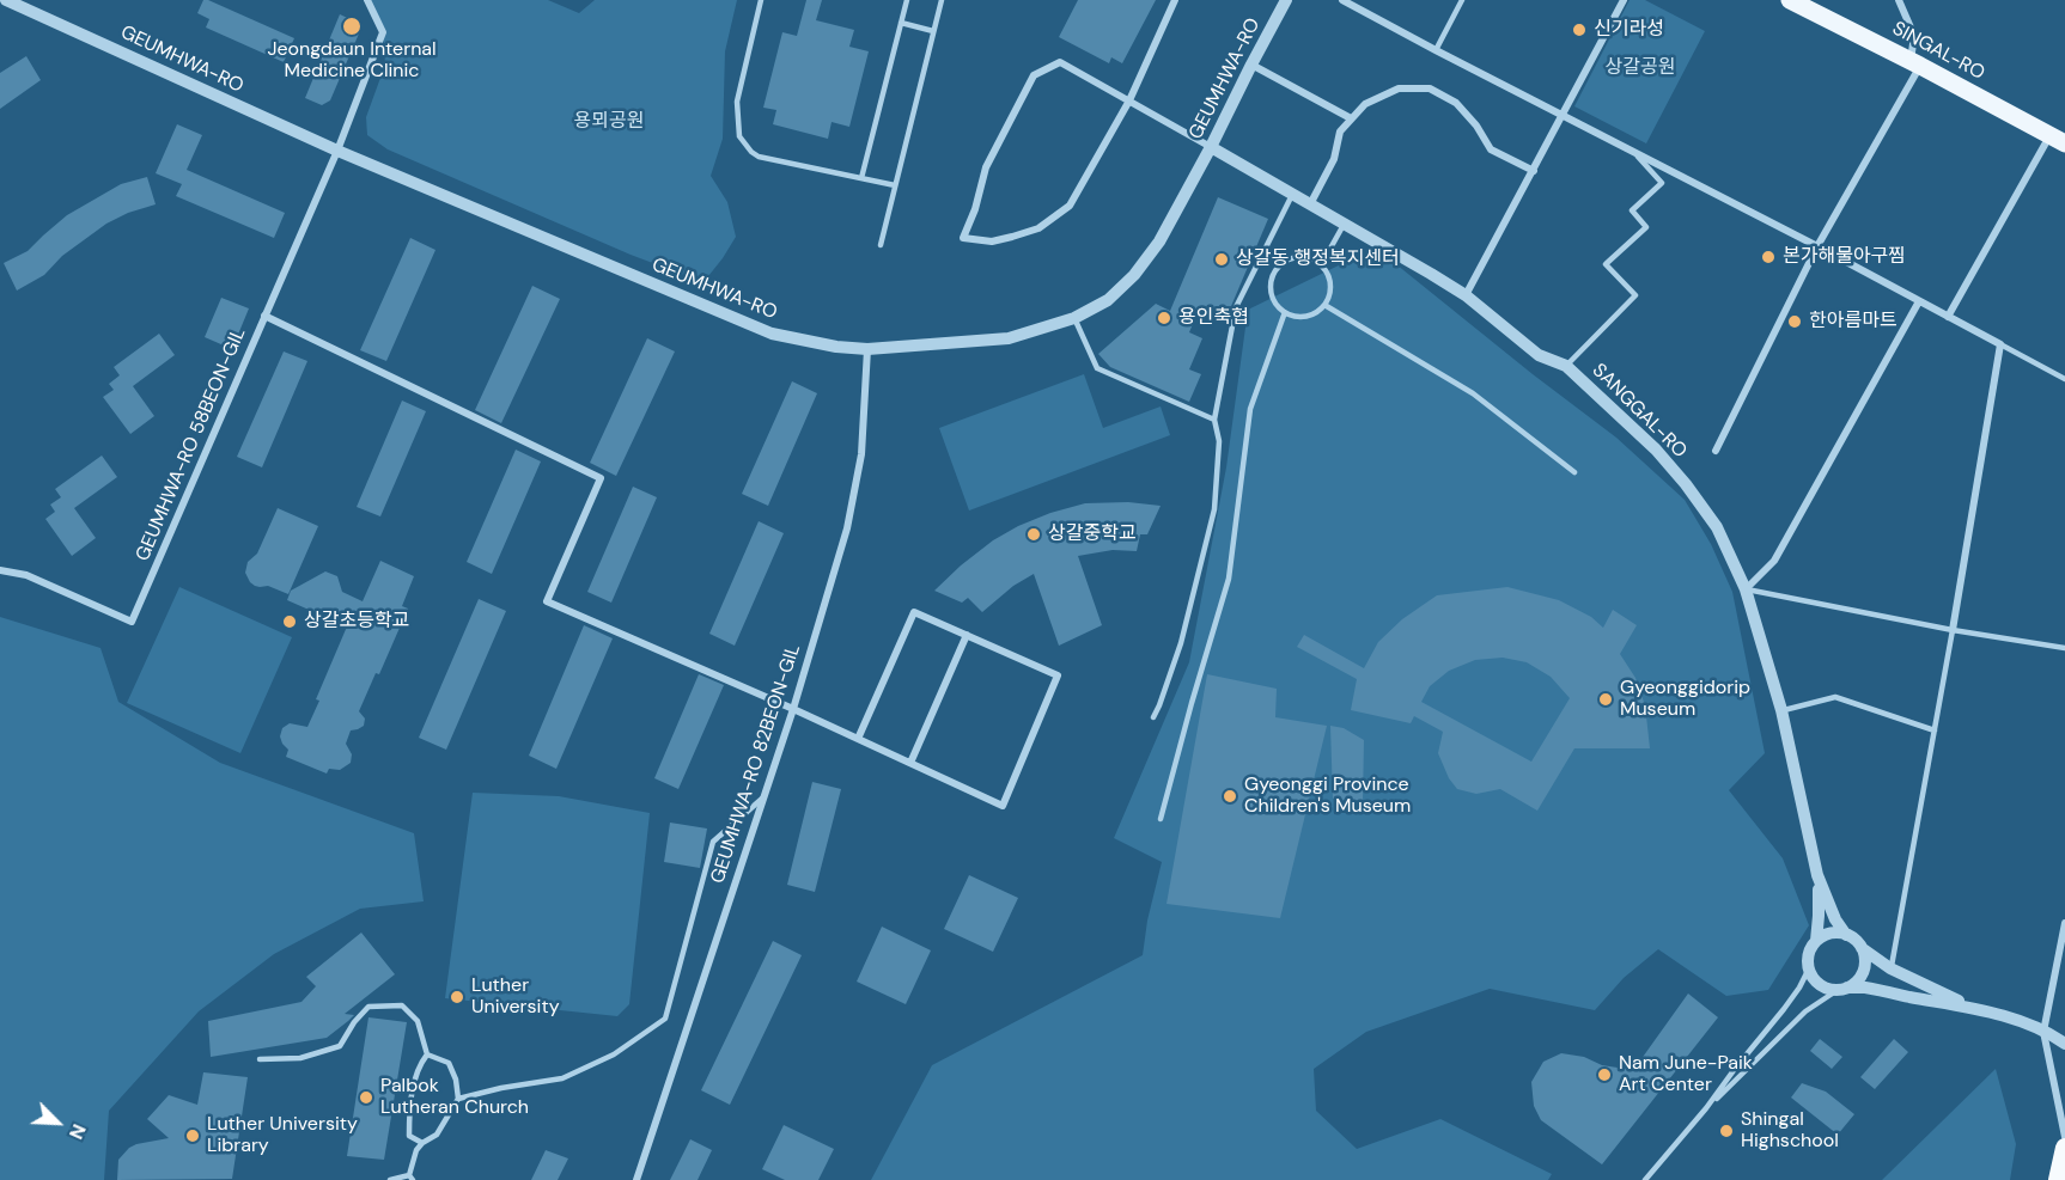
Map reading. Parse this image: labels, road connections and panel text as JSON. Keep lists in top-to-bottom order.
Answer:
{
  "streets": {
    "main road": ["SINGAL-RO"],
    "street": [
      "GEUMHWA-RO",
      "SANGGAL-RO",
      "GEUMHWA-RO 58BEON-GIL",
      "GEUMHWA-RO 82BEON-GIL"
    ]
  },
  "crossings": [
    ["GEUMHWA-RO", "SANGGAL-RO"],
    ["GEUMHWA-RO", "GEUMHWA-RO 58BEON-GIL"],
    ["GEUMHWA-RO", "GEUMHWA-RO 82BEON-GIL"]
  ],
  "parks": ["상갈공원", "용뫼공원"],
  "places": [
    "Jeongdaun Internal Medicine Clinic",
    "신기라성",
    "본가해물아구찜",
    "상갈동 행정복지센터",
    "용인축협",
    "한아름마트",
    "상갈중학교",
    "상갈초등학교",
    "Gyeonggidorip Museum",
    "Gyeonggi Province Children's Museum",
    "Luther University",
    "Nam June-Paik Art Center",
    "Palbok Lutheran Church",
    "Shingal Highschool",
    "Luther University Library"
  ],
  "north": "bottom right"
}
